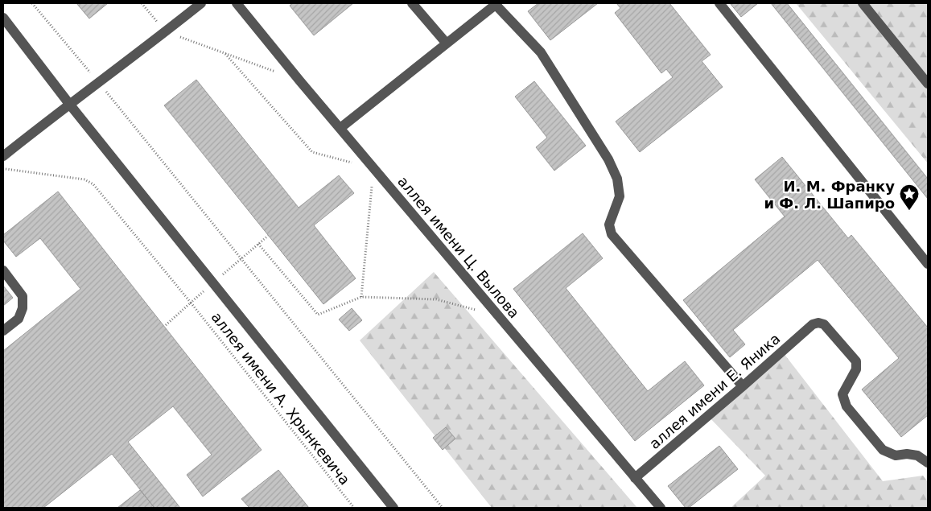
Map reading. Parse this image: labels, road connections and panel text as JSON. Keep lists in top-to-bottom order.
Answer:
{
  "streets": {
    "street": ["аллея имени Ц. Вылова", "аллея имени Е. Яника"],
    "path": ["аллея имени А. Хрынкевича"]
  },
  "crossings": [
    ["аллея имени Ц. Вылова", "аллея имени Е. Яника"]
  ],
  "places": {
    "place": ["И. М. Франку и Ф. Л. Шапиро"]
  }
}
